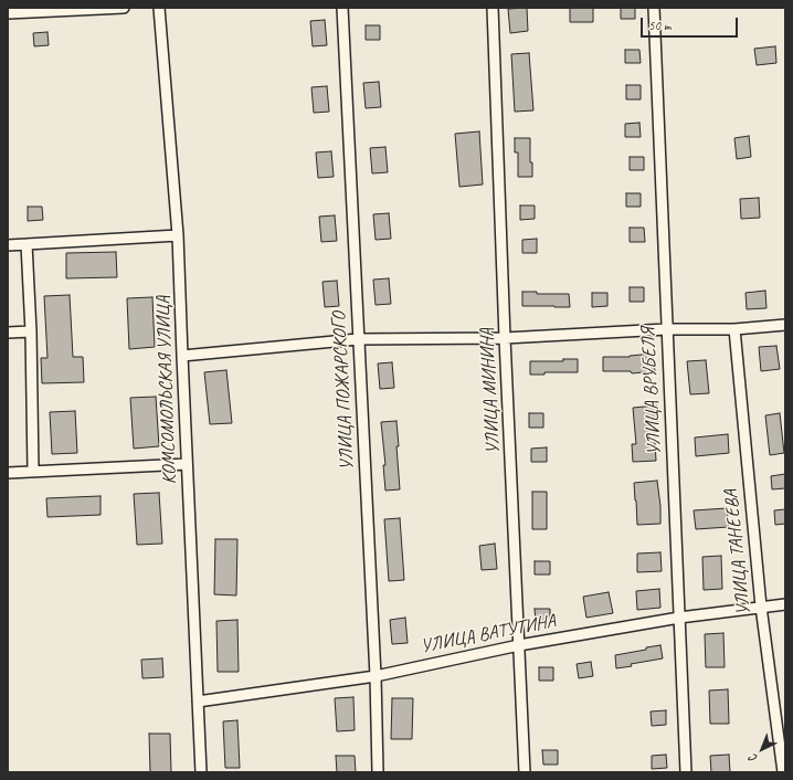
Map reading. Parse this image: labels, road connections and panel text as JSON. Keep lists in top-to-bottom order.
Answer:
{
  "streets": {
    "street": [
      "КОМСОМОЛЬСКАЯ УЛИЦА",
      "УЛИЦА ПОЖАРСКОГО",
      "УЛИЦА МИНИНА",
      "УЛИЦА ВРУБЕЛЯ",
      "УЛИЦА ТАНЕЕВА",
      "УЛИЦА ВАТУТИНА"
    ]
  },
  "crossings": [
    ["КОМСОМОЛЬСКАЯ УЛИЦА", "УЛИЦА ВАТУТИНА"],
    ["УЛИЦА ПОЖАРСКОГО", "УЛИЦА ВАТУТИНА"],
    ["УЛИЦА МИНИНА", "УЛИЦА ВАТУТИНА"],
    ["УЛИЦА ВРУБЕЛЯ", "УЛИЦА ВАТУТИНА"],
    ["УЛИЦА ТАНЕЕВА", "УЛИЦА ВАТУТИНА"]
  ],
  "scale_bar": "50 m",
  "north": "bottom left"
}
